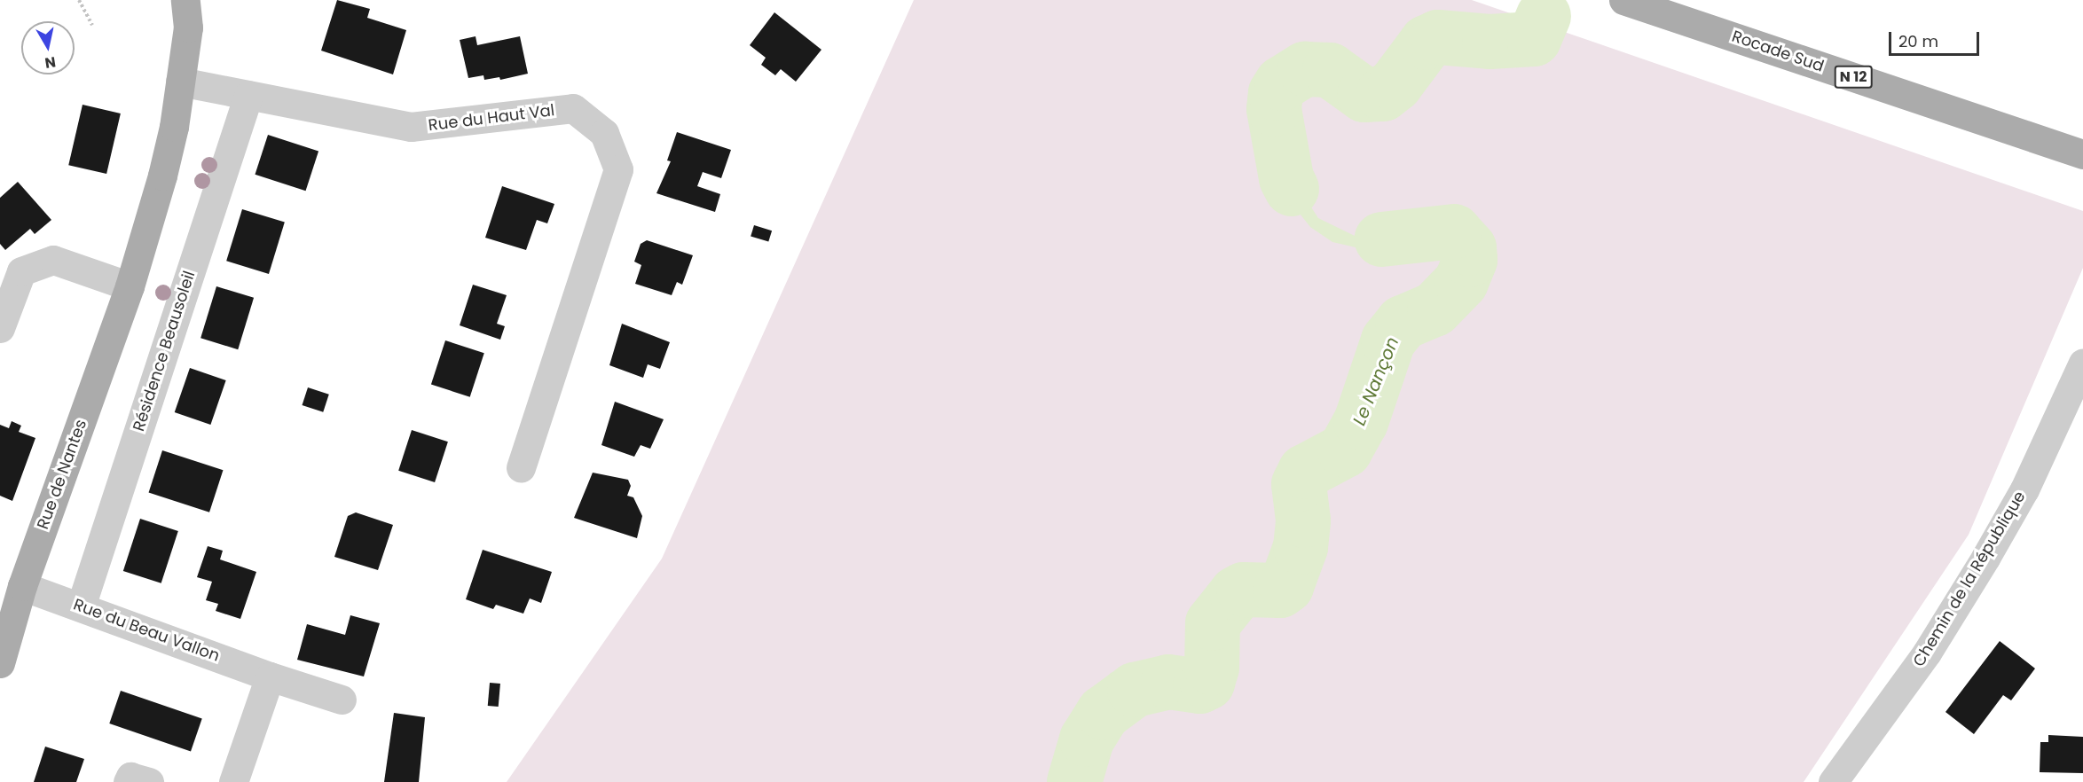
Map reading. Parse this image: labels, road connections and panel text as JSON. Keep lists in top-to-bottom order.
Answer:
{
  "streets": {
    "main road": ["Rocade Sud", "N 12", "Rue de Nantes"],
    "street": [
      "Rue du Haut Val",
      "Résidence Beausoleil",
      "Chemin de la République",
      "Rue du Beau Vallon"
    ]
  },
  "crossings": [
    ["Rue du Haut Val", "Résidence Beausoleil"],
    ["Rue du Haut Val", "Rue de Nantes"],
    ["Résidence Beausoleil", "Rue du Beau Vallon"],
    ["Rue de Nantes", "Rue du Beau Vallon"]
  ],
  "water": ["Le Nançon"],
  "scale_bar": "20 m",
  "north": "bottom"
}
